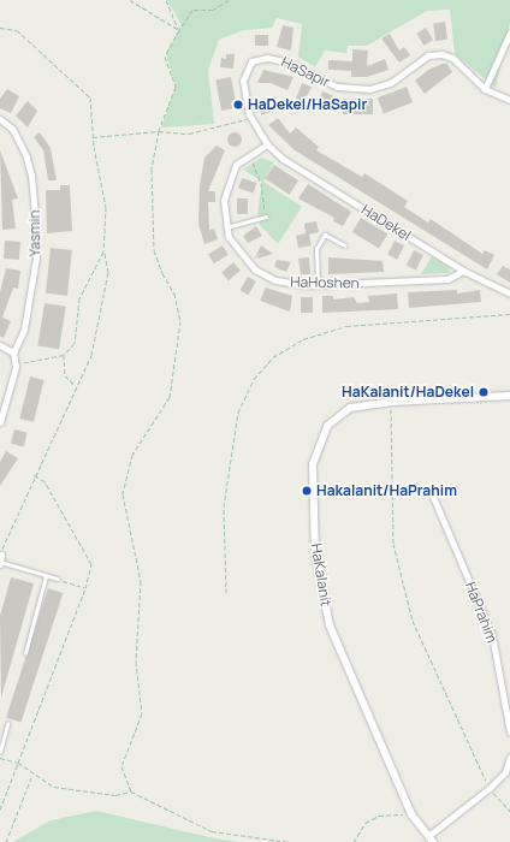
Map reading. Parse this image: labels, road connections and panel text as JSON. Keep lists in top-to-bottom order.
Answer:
{
  "streets": {
    "street": [
      "HaSapir",
      "HaDekel",
      "Yasmin",
      "HaHoshen",
      "HaKalanit",
      "HaPrahim"
    ]
  },
  "crossings": [
    ["HaSapir", "HaDekel"],
    ["HaSapir", "HaHoshen"],
    ["HaDekel", "HaHoshen"]
  ],
  "places": ["HaDekel/HaSapir", "HaKalanit/HaDekel", "Hakalanit/HaPrahim"]
}
